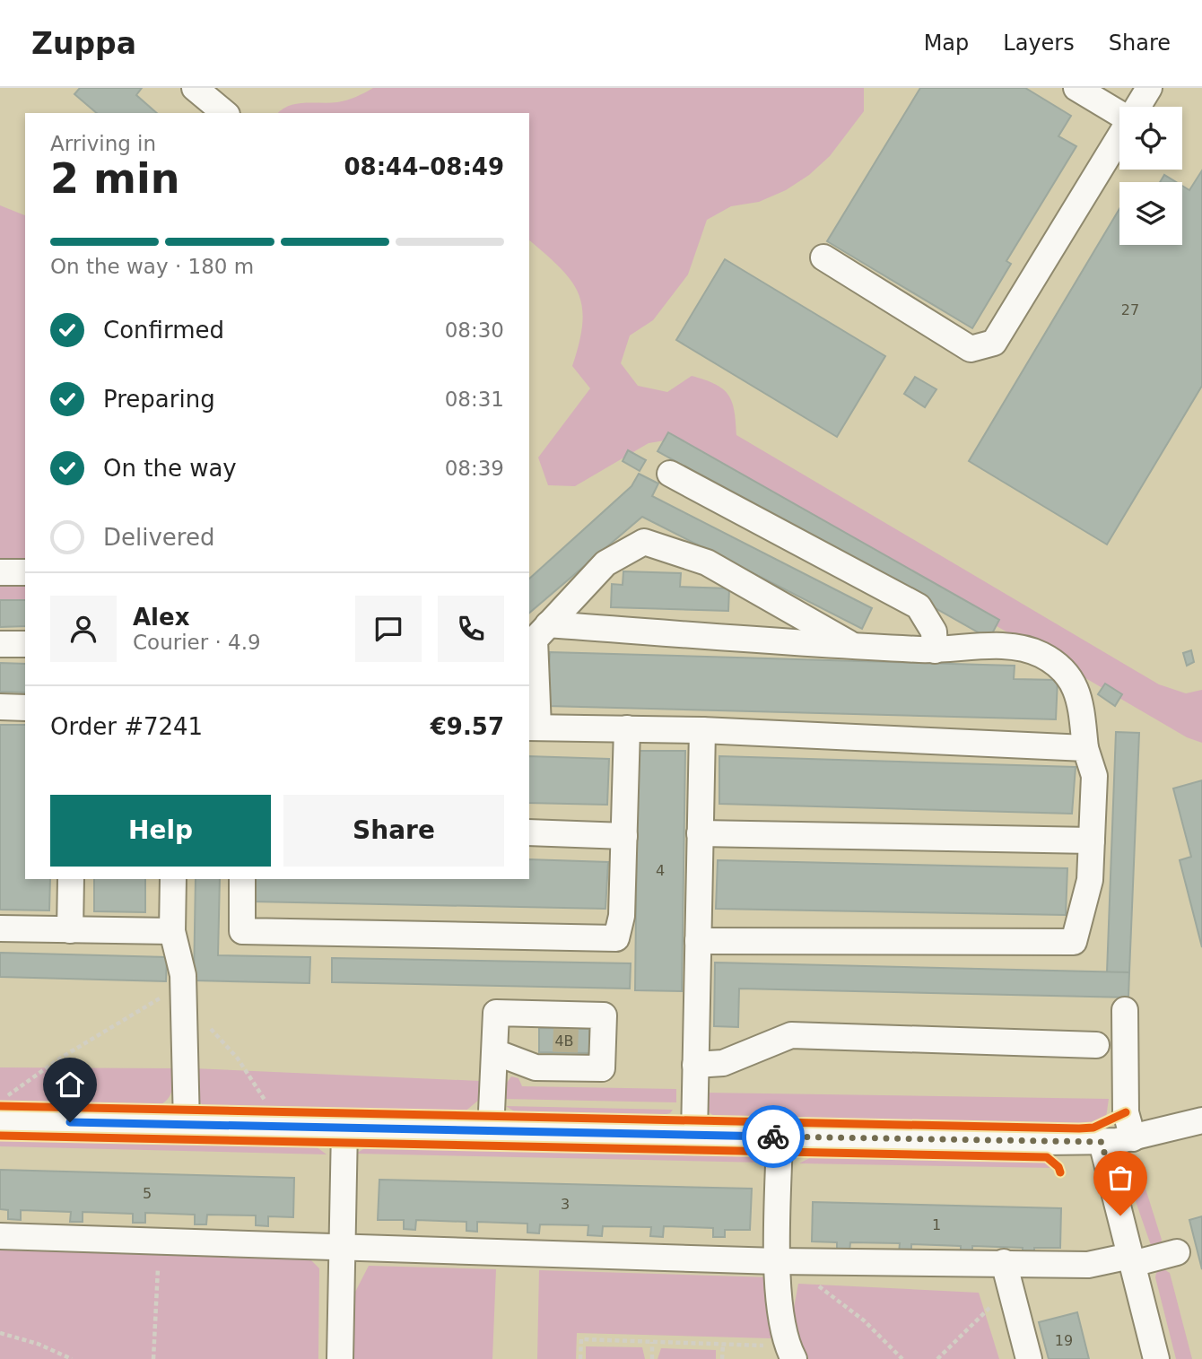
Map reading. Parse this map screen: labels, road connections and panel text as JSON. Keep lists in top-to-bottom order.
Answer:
{
  "house_numbers": [
    "27",
    "4",
    "4B",
    "5",
    "3",
    "1",
    "19"
  ],
  "page": {
    "header": "Zuppa",
    "nav": ["Map", "Layers", "Share"],
    "heading": ["2 min", "Arriving in", "08:44–08:49"],
    "panel": [
      "Alex",
      "Courier · 4.9",
      "Order #7241",
      "€9.57"
    ],
    "bar": "On the way · 180 m",
    "list": [
      ["Confirmed", "08:30"],
      ["Preparing", "08:31"],
      ["On the way", "08:39"],
      "Delivered"
    ],
    "buttons": ["Help", "Share"]
  }
}
